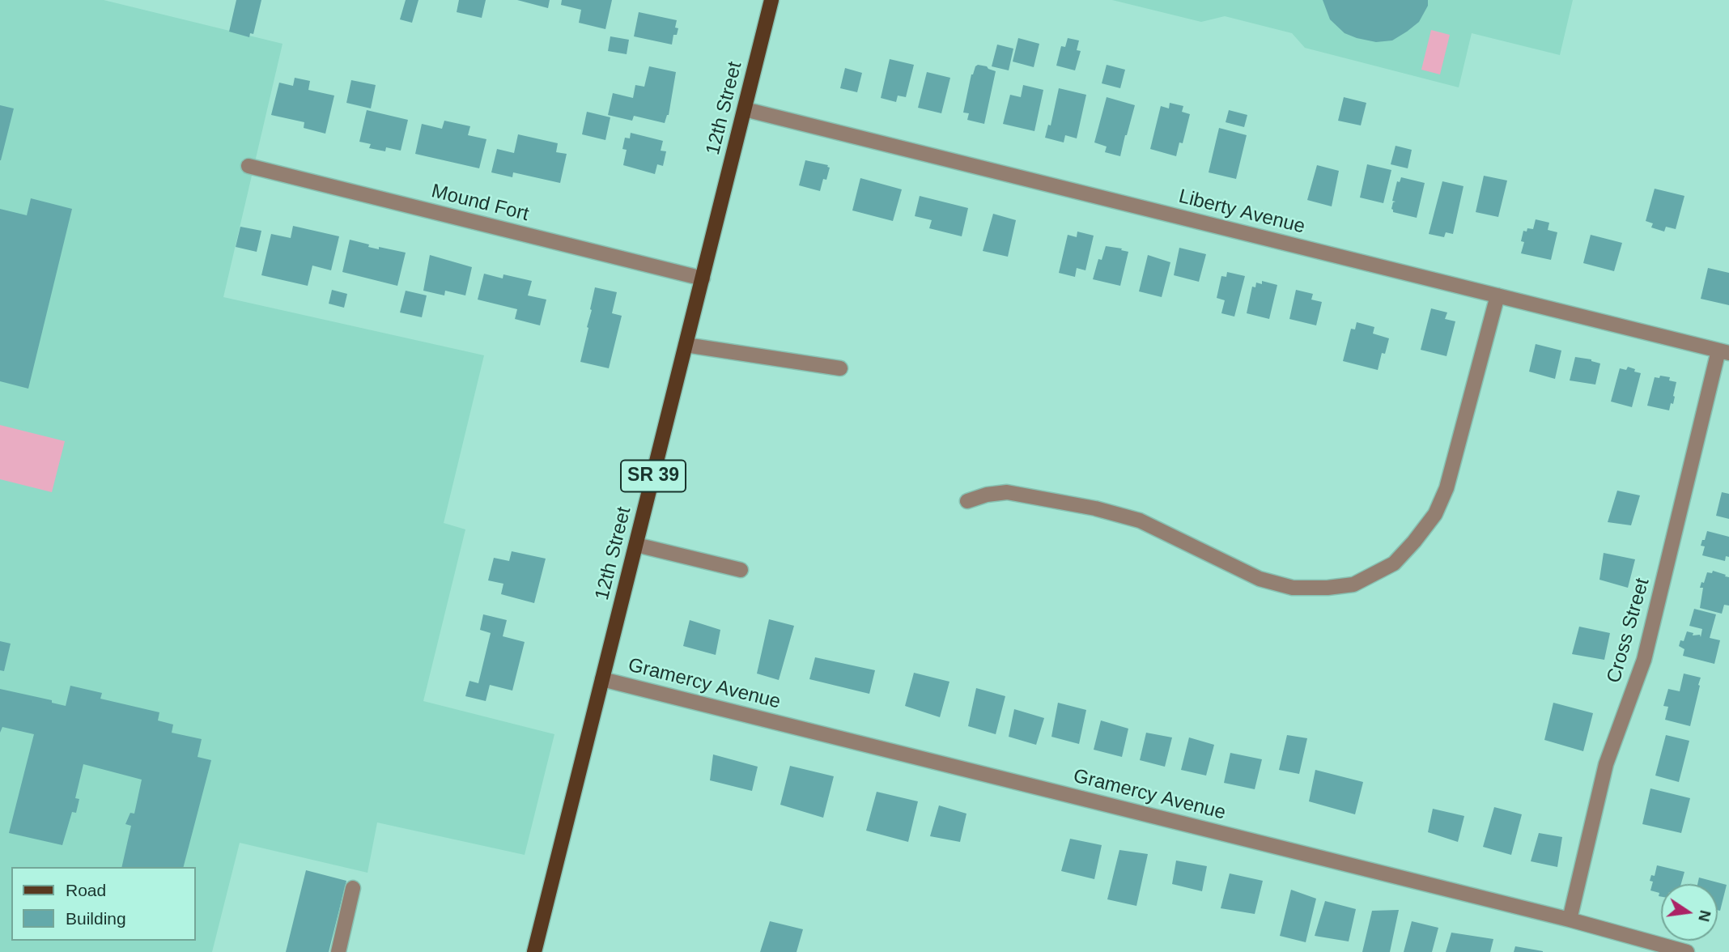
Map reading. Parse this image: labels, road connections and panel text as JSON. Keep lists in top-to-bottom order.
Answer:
{
  "streets": {
    "main road": ["12th Street", "SR 39"],
    "street": [
      "Mound Fort",
      "Liberty Avenue",
      "Cross Street",
      "Gramercy Avenue"
    ]
  },
  "crossings": [
    ["12th Street", "Mound Fort"],
    ["12th Street", "Liberty Avenue"],
    ["12th Street", "Gramercy Avenue"],
    ["Liberty Avenue", "Cross Street"],
    ["Cross Street", "Gramercy Avenue"]
  ],
  "legend": ["Road", "Building"],
  "north": "right"
}
